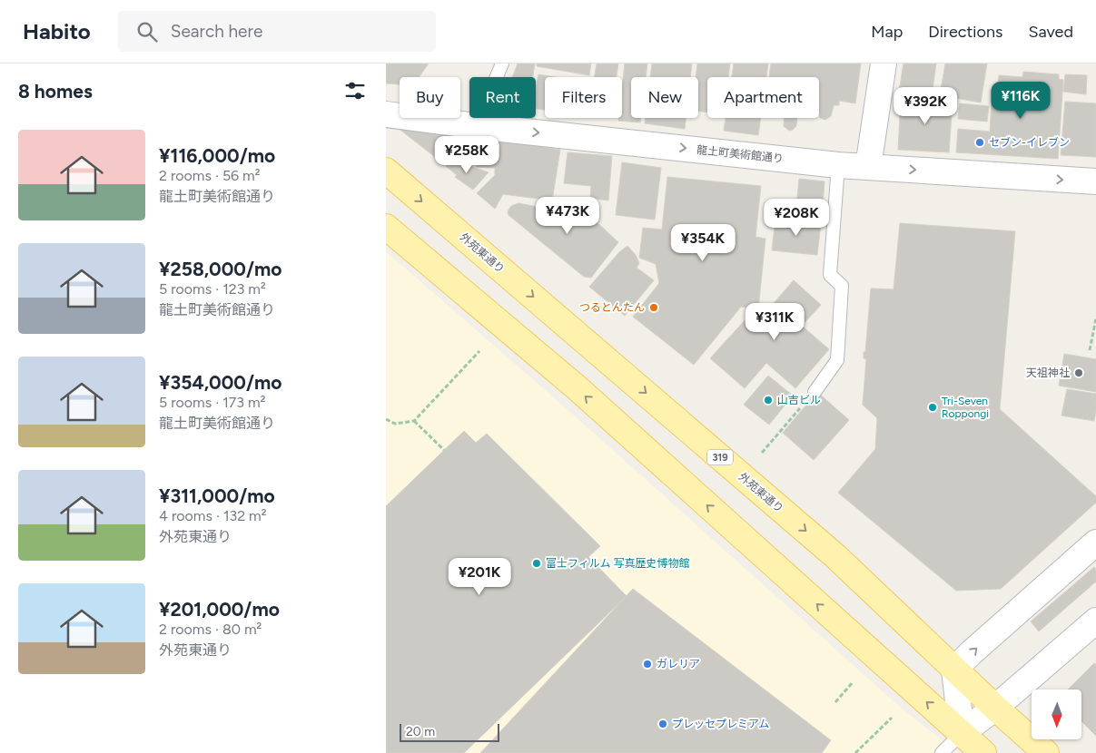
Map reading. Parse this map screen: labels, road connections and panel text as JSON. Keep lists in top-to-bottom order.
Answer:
{
  "streets": {
    "main road": ["外苑東通り", "319"],
    "street": ["龍土町美術館通り"]
  },
  "one_way": ["龍土町美術館通り"],
  "places": [
    "セブン-イレブン",
    "つるとんたん",
    "天祖神社",
    "山吉ビル",
    "Tri-Seven Roppongi",
    "富士フィルム 写真歴史博物館",
    "ガレリア",
    "プレッセプレミアム"
  ],
  "scale_bar": "20 m",
  "north": "bottom",
  "page": {
    "header": "Habito",
    "search": "Search here",
    "nav": ["Map", "Directions", "Saved"],
    "heading": "8 homes",
    "chip": [
      "Buy",
      "Rent",
      "Filters",
      "New",
      "Apartment"
    ],
    "price": [
      "¥116K",
      "¥392K",
      "¥258K",
      "¥473K",
      "¥208K",
      "¥354K",
      "¥311K",
      "¥201K"
    ],
    "list": [
      {
        "name": "¥116,000/mo",
        "note": "2 rooms · 56 m² · 龍土町美術館通り"
      },
      {
        "name": "¥258,000/mo",
        "note": "5 rooms · 123 m² · 龍土町美術館通り"
      },
      {
        "name": "¥354,000/mo",
        "note": "5 rooms · 173 m² · 龍土町美術館通り"
      },
      {
        "name": "¥311,000/mo",
        "note": "4 rooms · 132 m² · 外苑東通り"
      },
      {
        "name": "¥201,000/mo",
        "note": "2 rooms · 80 m² · 外苑東通り"
      }
    ],
    "scale": "20 m"
  }
}
